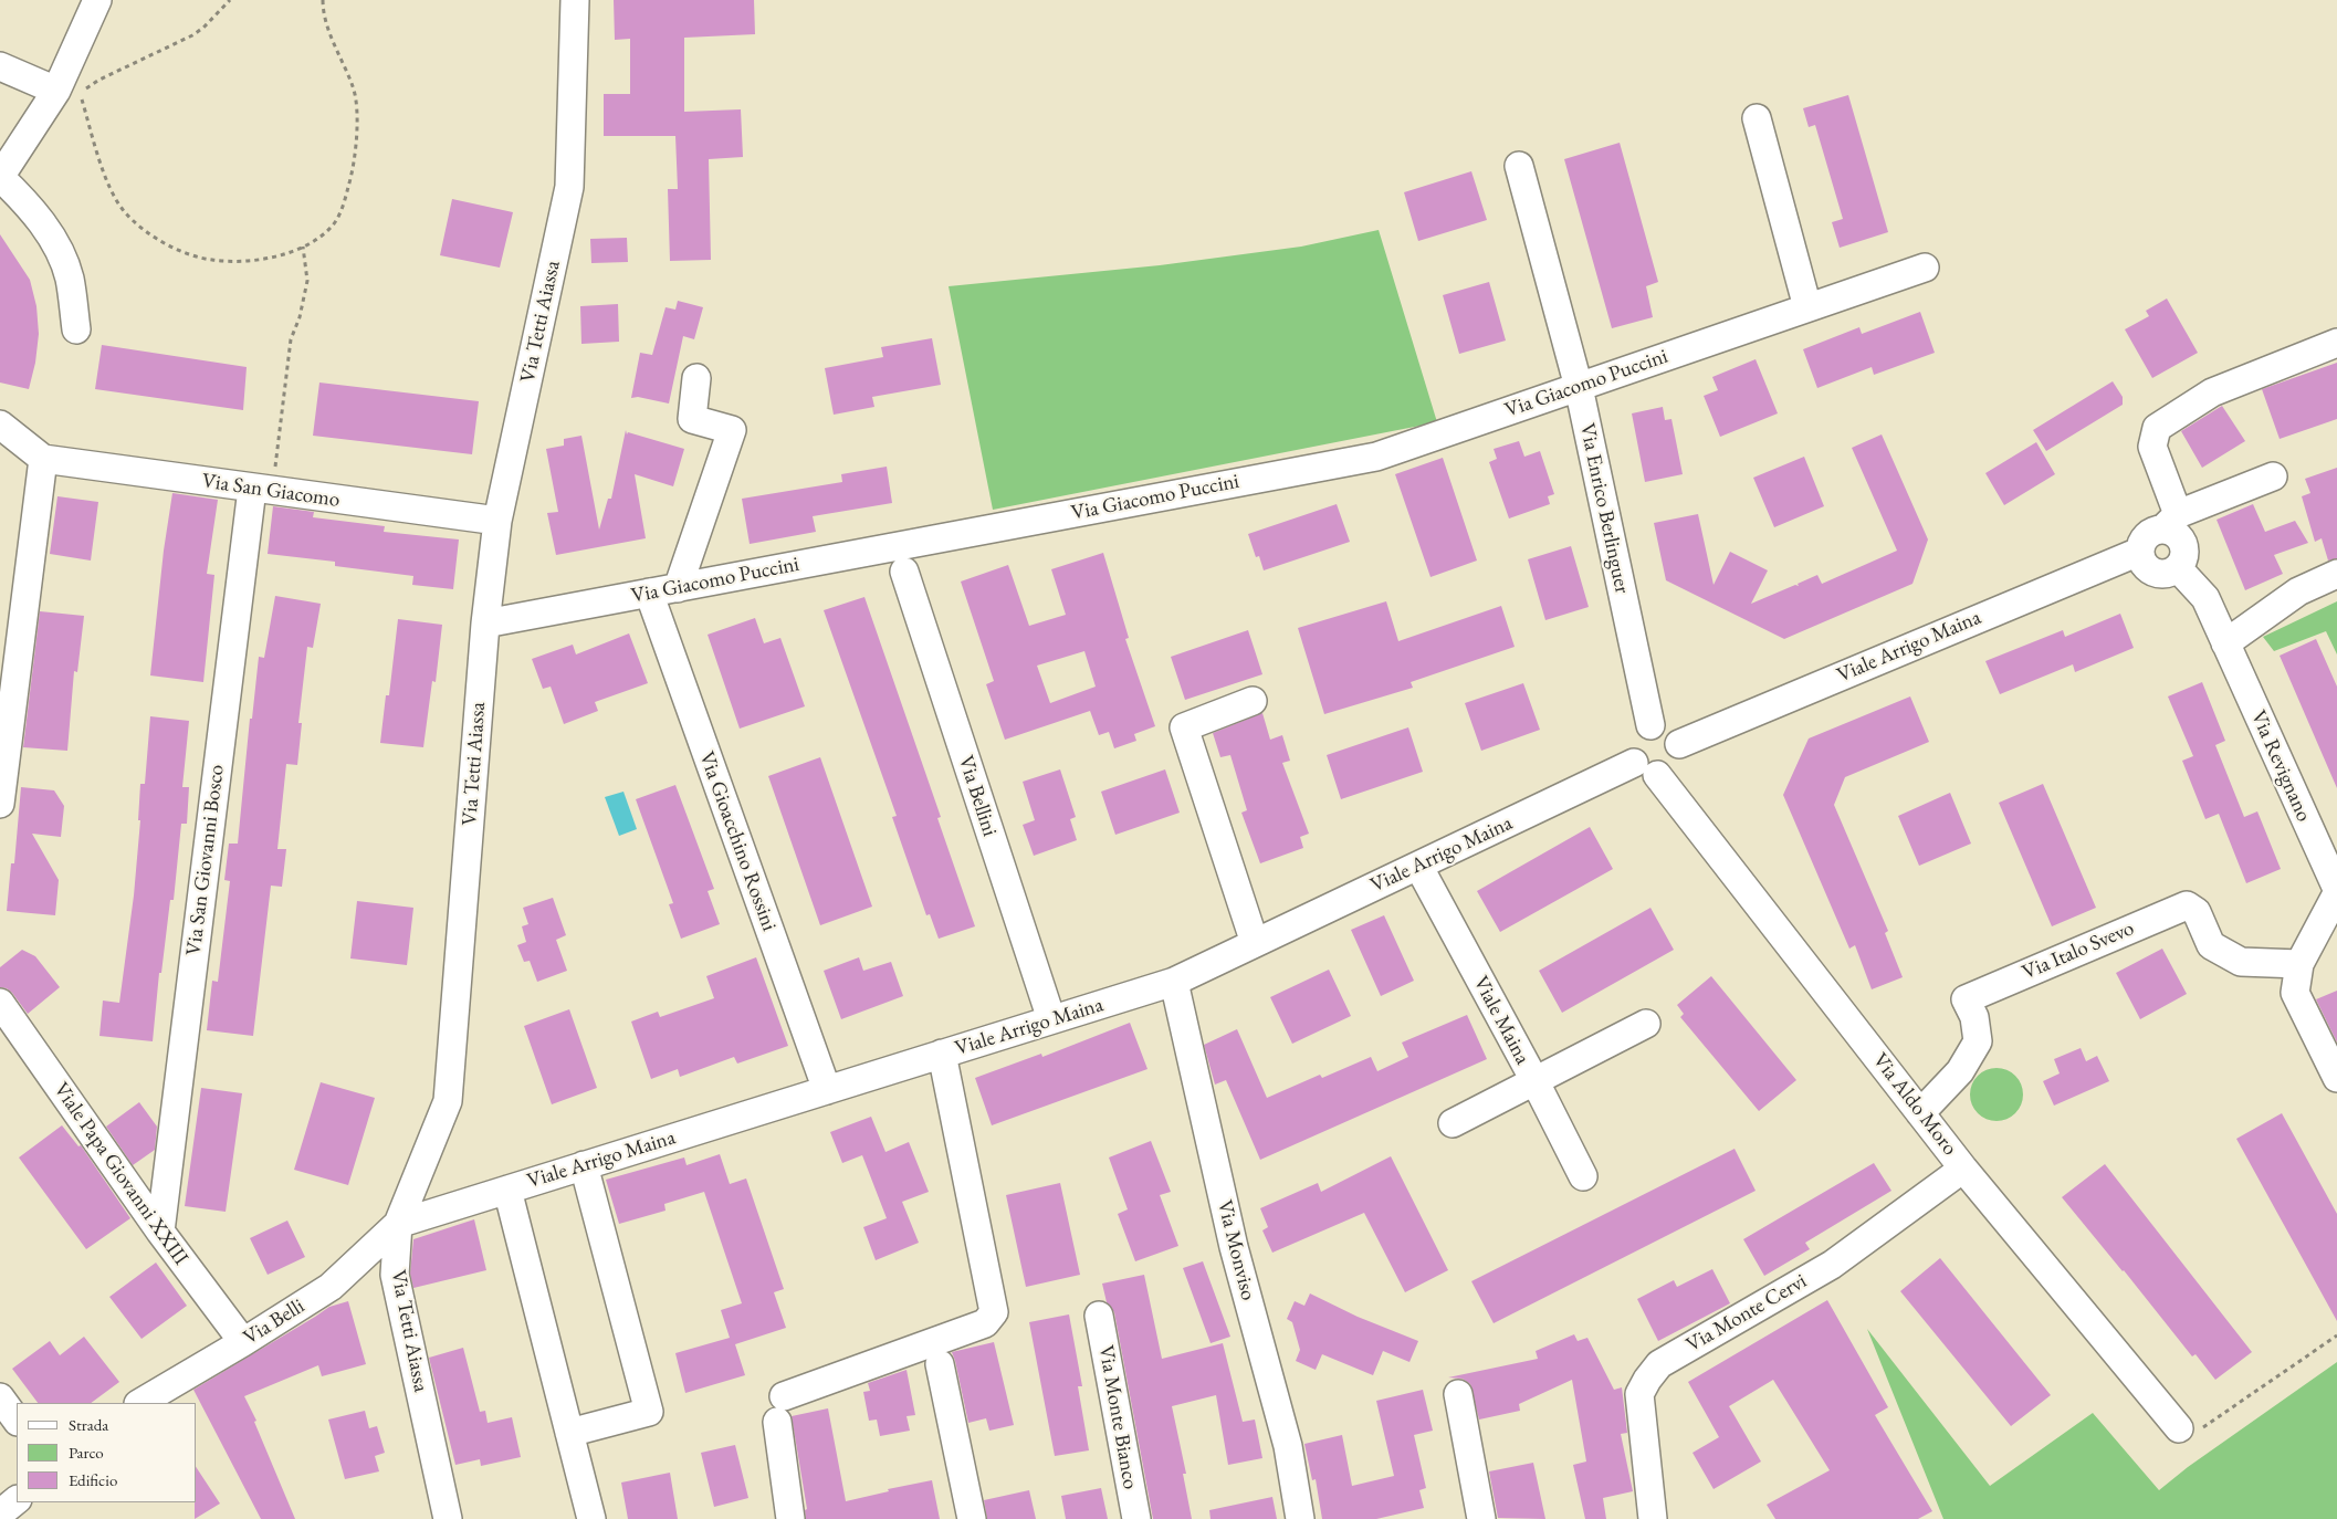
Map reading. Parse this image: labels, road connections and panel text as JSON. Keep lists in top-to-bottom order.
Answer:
{
  "streets": {
    "street": [
      "Via Tetti Aiassa",
      "Via Giacomo Puccini",
      "Via San Giacomo",
      "Via Enrico Berlinguer",
      "Viale Arrigo Maina",
      "Via Revignano",
      "Via Bellini",
      "Via Gioacchino Rossini",
      "Via San Giovanni Bosco",
      "Via Italo Svevo",
      "Viale Maina",
      "Via Aldo Moro",
      "Viale Papa Giovanni XXIII",
      "Via Monviso",
      "Via Monte Cervi",
      "Via Belli",
      "Via Monte Bianco"
    ]
  },
  "crossings": [
    ["Via Tetti Aiassa", "Via Giacomo Puccini"],
    ["Via Tetti Aiassa", "Via San Giacomo"],
    ["Via Tetti Aiassa", "Viale Arrigo Maina"],
    ["Via Tetti Aiassa", "Via Belli"],
    ["Via Giacomo Puccini", "Via Enrico Berlinguer"],
    ["Via Giacomo Puccini", "Via Gioacchino Rossini"],
    ["Via San Giacomo", "Via San Giovanni Bosco"],
    ["Via Enrico Berlinguer", "Viale Arrigo Maina"],
    ["Via Enrico Berlinguer", "Via Aldo Moro"],
    ["Viale Arrigo Maina", "Via Revignano"],
    ["Viale Arrigo Maina", "Via Bellini"],
    ["Viale Arrigo Maina", "Via Gioacchino Rossini"],
    ["Viale Arrigo Maina", "Viale Maina"],
    ["Viale Arrigo Maina", "Via Aldo Moro"],
    ["Viale Arrigo Maina", "Via Monviso"],
    ["Viale Arrigo Maina", "Via Belli"],
    ["Via San Giovanni Bosco", "Viale Papa Giovanni XXIII"],
    ["Via Italo Svevo", "Via Aldo Moro"],
    ["Via Aldo Moro", "Via Monte Cervi"],
    ["Viale Papa Giovanni XXIII", "Via Belli"]
  ],
  "legend": ["Strada", "Parco", "Edificio"]
}
